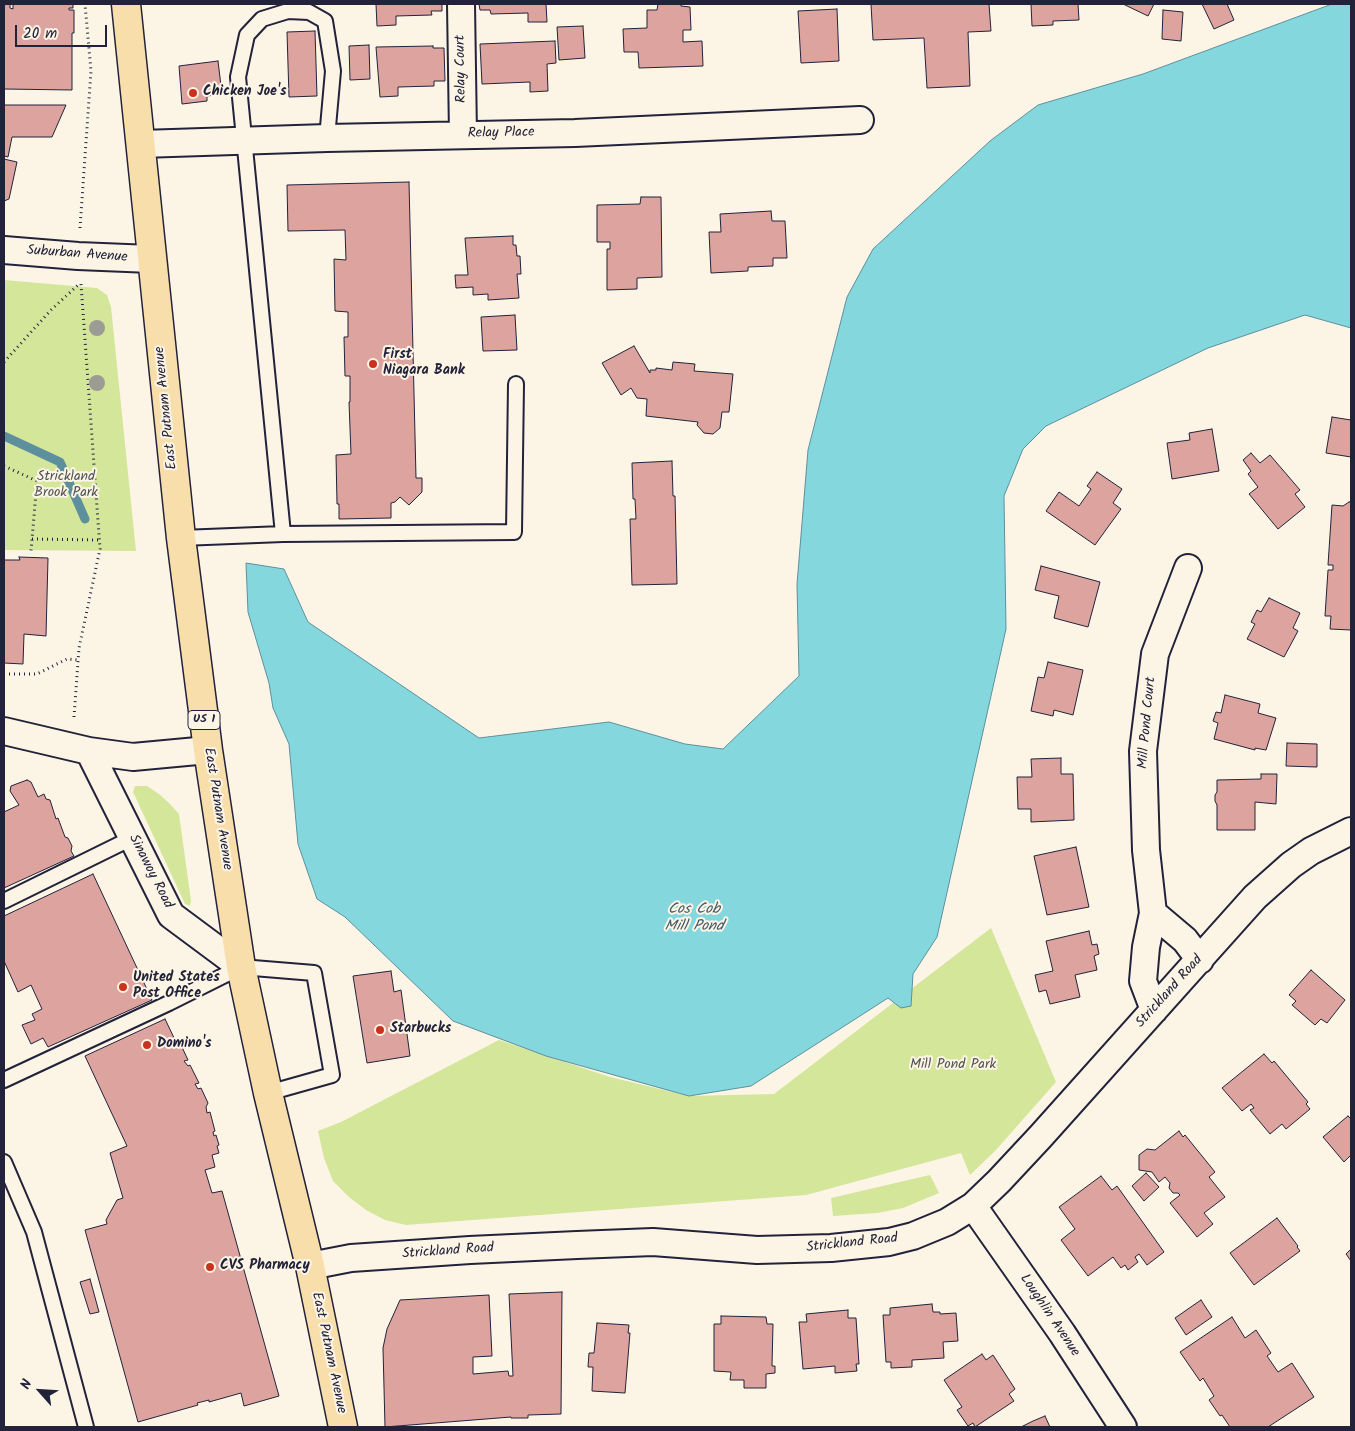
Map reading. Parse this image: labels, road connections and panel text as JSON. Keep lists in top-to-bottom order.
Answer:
{
  "streets": {
    "main road": ["East Putnam Avenue", "US 1"],
    "street": [
      "Relay Court",
      "Relay Place",
      "Suburban Avenue",
      "Mill Pond Court",
      "Sinawoy Road",
      "Strickland Road",
      "Loughlin Avenue"
    ]
  },
  "crossings": [
    ["Relay Court", "Relay Place"],
    ["Relay Place", "East Putnam Avenue"],
    ["Suburban Avenue", "East Putnam Avenue"],
    ["East Putnam Avenue", "Sinawoy Road"],
    ["East Putnam Avenue", "Strickland Road"],
    ["Mill Pond Court", "Strickland Road"],
    ["Strickland Road", "Loughlin Avenue"]
  ],
  "water": ["Cos Cob Mill Pond"],
  "parks": ["Strickland Brook Park", "Mill Pond Park"],
  "places": [
    "Chicken Joe's",
    "First Niagara Bank",
    "United States Post Office",
    "Starbucks",
    "Domino's",
    "CVS Pharmacy"
  ],
  "scale_bar": "20 m",
  "north": "top left"
}
